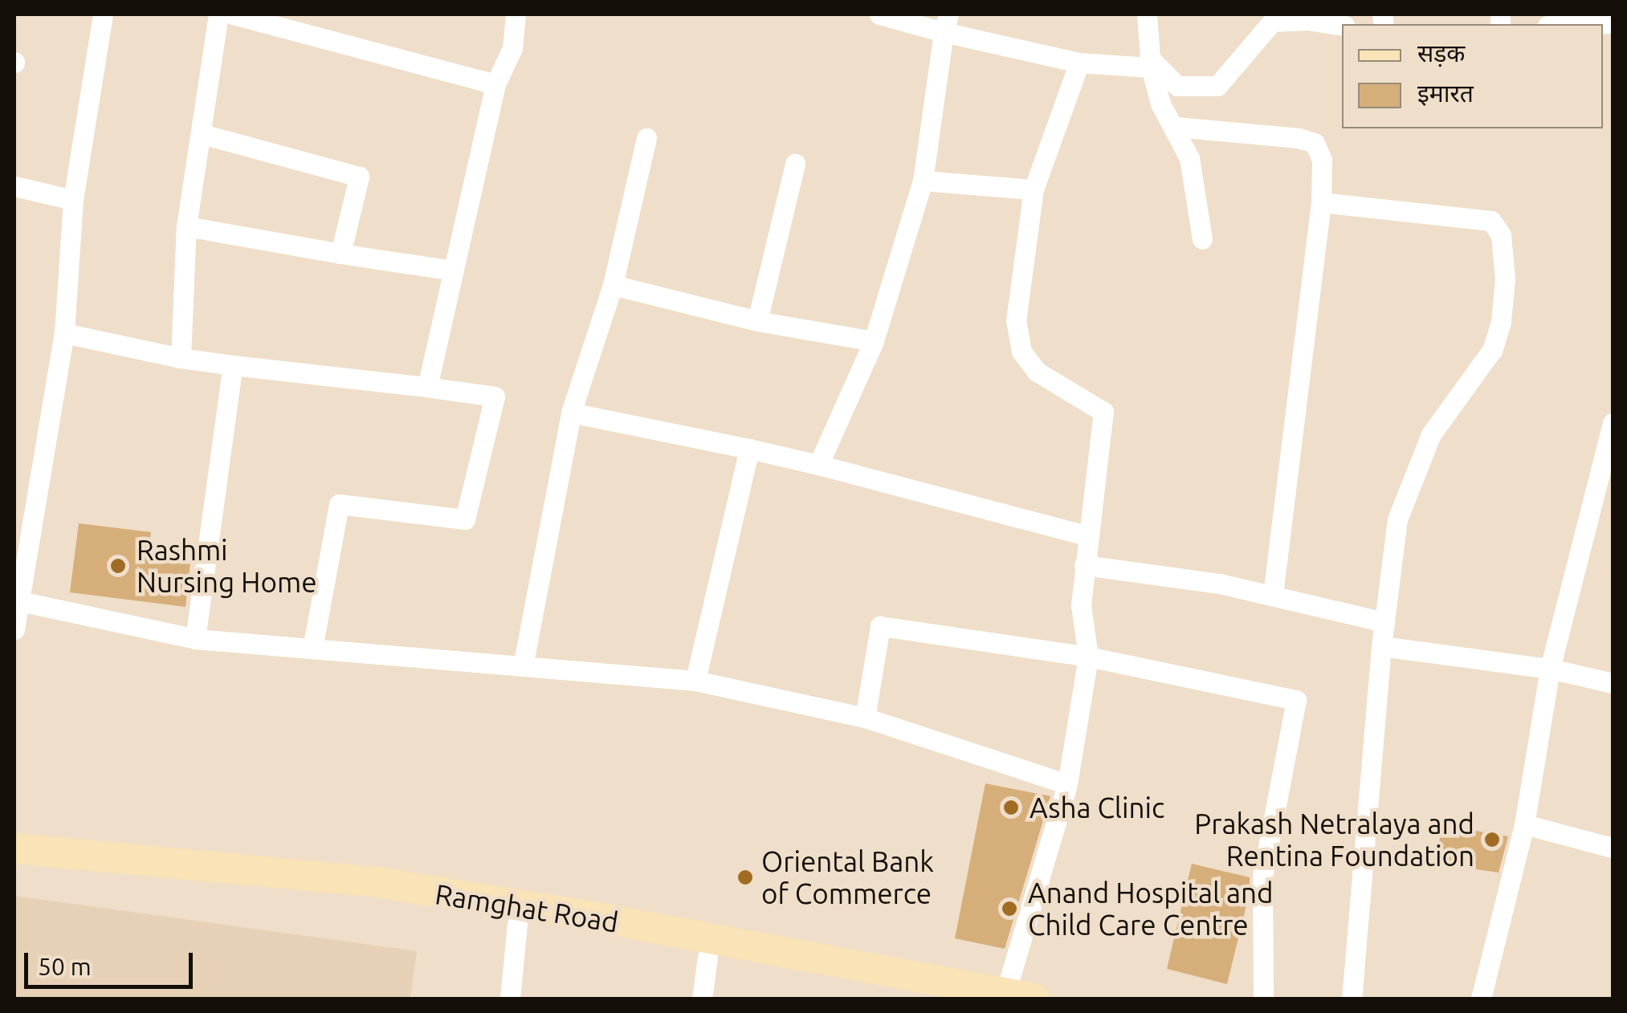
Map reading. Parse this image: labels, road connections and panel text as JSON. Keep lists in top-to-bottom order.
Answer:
{
  "streets": {
    "main road": ["Ramghat Road"]
  },
  "places": [
    "Rashmi Nursing Home",
    "Asha Clinic",
    "Prakash Netralaya and Rentina Foundation",
    "Oriental Bank of Commerce",
    "Anand Hospital and Child Care Centre"
  ],
  "legend": ["सड़क", "इमारत"],
  "scale_bar": "50 m"
}
